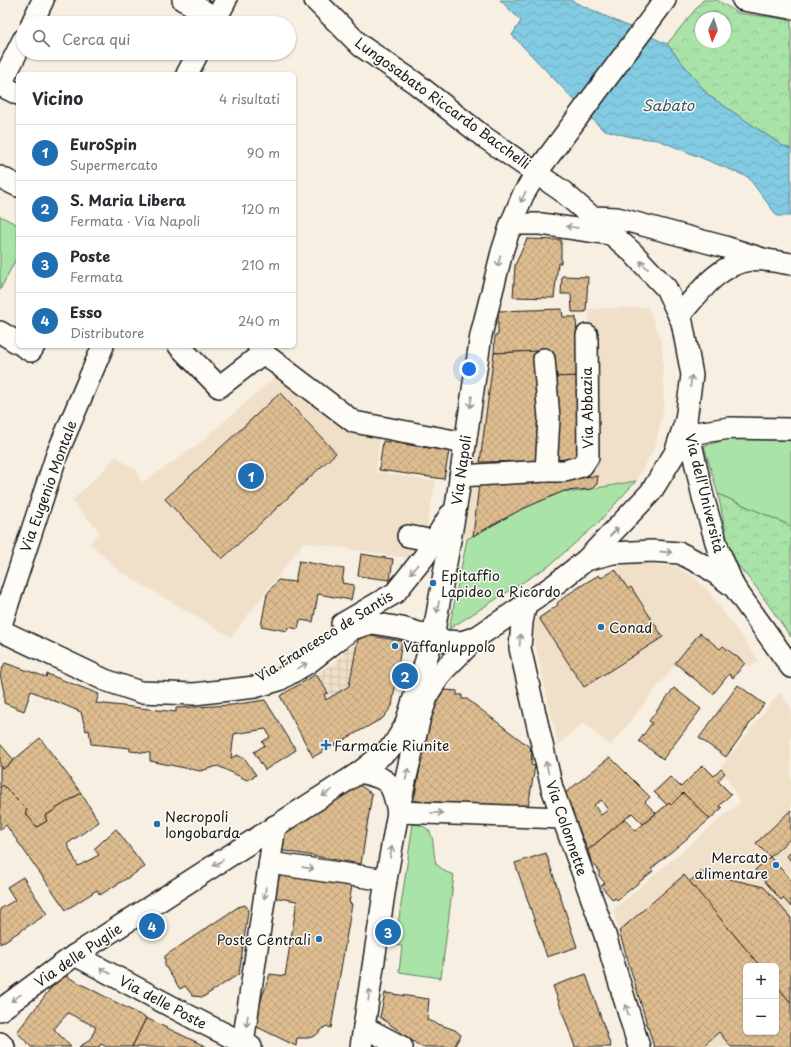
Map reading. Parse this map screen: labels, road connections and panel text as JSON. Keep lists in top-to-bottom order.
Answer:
{
  "streets": {
    "street": [
      "Lungosabato Riccardo Bacchelli",
      "Via Abbazia",
      "Via Napoli",
      "Via Eugenio Montale",
      "Via dell'Università",
      "Via Francesco de Santis",
      "Via Colonnette",
      "Via delle Puglie",
      "Via delle Poste"
    ]
  },
  "crossings": [
    ["Lungosabato Riccardo Bacchelli", "Via Napoli"],
    ["Lungosabato Riccardo Bacchelli", "Via dell'Università"],
    ["Via Abbazia", "Via Napoli"],
    ["Via Napoli", "Via Francesco de Santis"],
    ["Via Napoli", "Via delle Puglie"],
    ["Via Eugenio Montale", "Via Francesco de Santis"],
    ["Via delle Puglie", "Via delle Poste"]
  ],
  "one_way": ["Via Colonnette", "Via delle Puglie", "Via delle Poste"],
  "water": ["Sabato"],
  "places": {
    "other": [
      "Epitaffio Lapideo a Ricordo",
      "Conad",
      "Vaffanluppolo",
      "Necropoli longobarda",
      "Mercato alimentare",
      "Poste Centrali"
    ],
    "health": ["Farmacie Riunite"]
  },
  "north": "bottom",
  "page": {
    "search": "Cerca qui",
    "heading": ["Vicino", "4 risultati"],
    "list": [
      {
        "mark": "1",
        "name": "EuroSpin",
        "note": "Supermercato",
        "value": "90 m"
      },
      {
        "mark": "2",
        "name": "S. Maria Libera",
        "note": "Fermata · Via Napoli",
        "value": "120 m"
      },
      {
        "mark": "3",
        "name": "Poste",
        "note": "Fermata",
        "value": "210 m"
      },
      {
        "mark": "4",
        "name": "Esso",
        "note": "Distributore",
        "value": "240 m"
      }
    ],
    "pins": [
      "1",
      "2",
      "4",
      "3"
    ],
    "map_buttons": ["+", "−"]
  }
}
